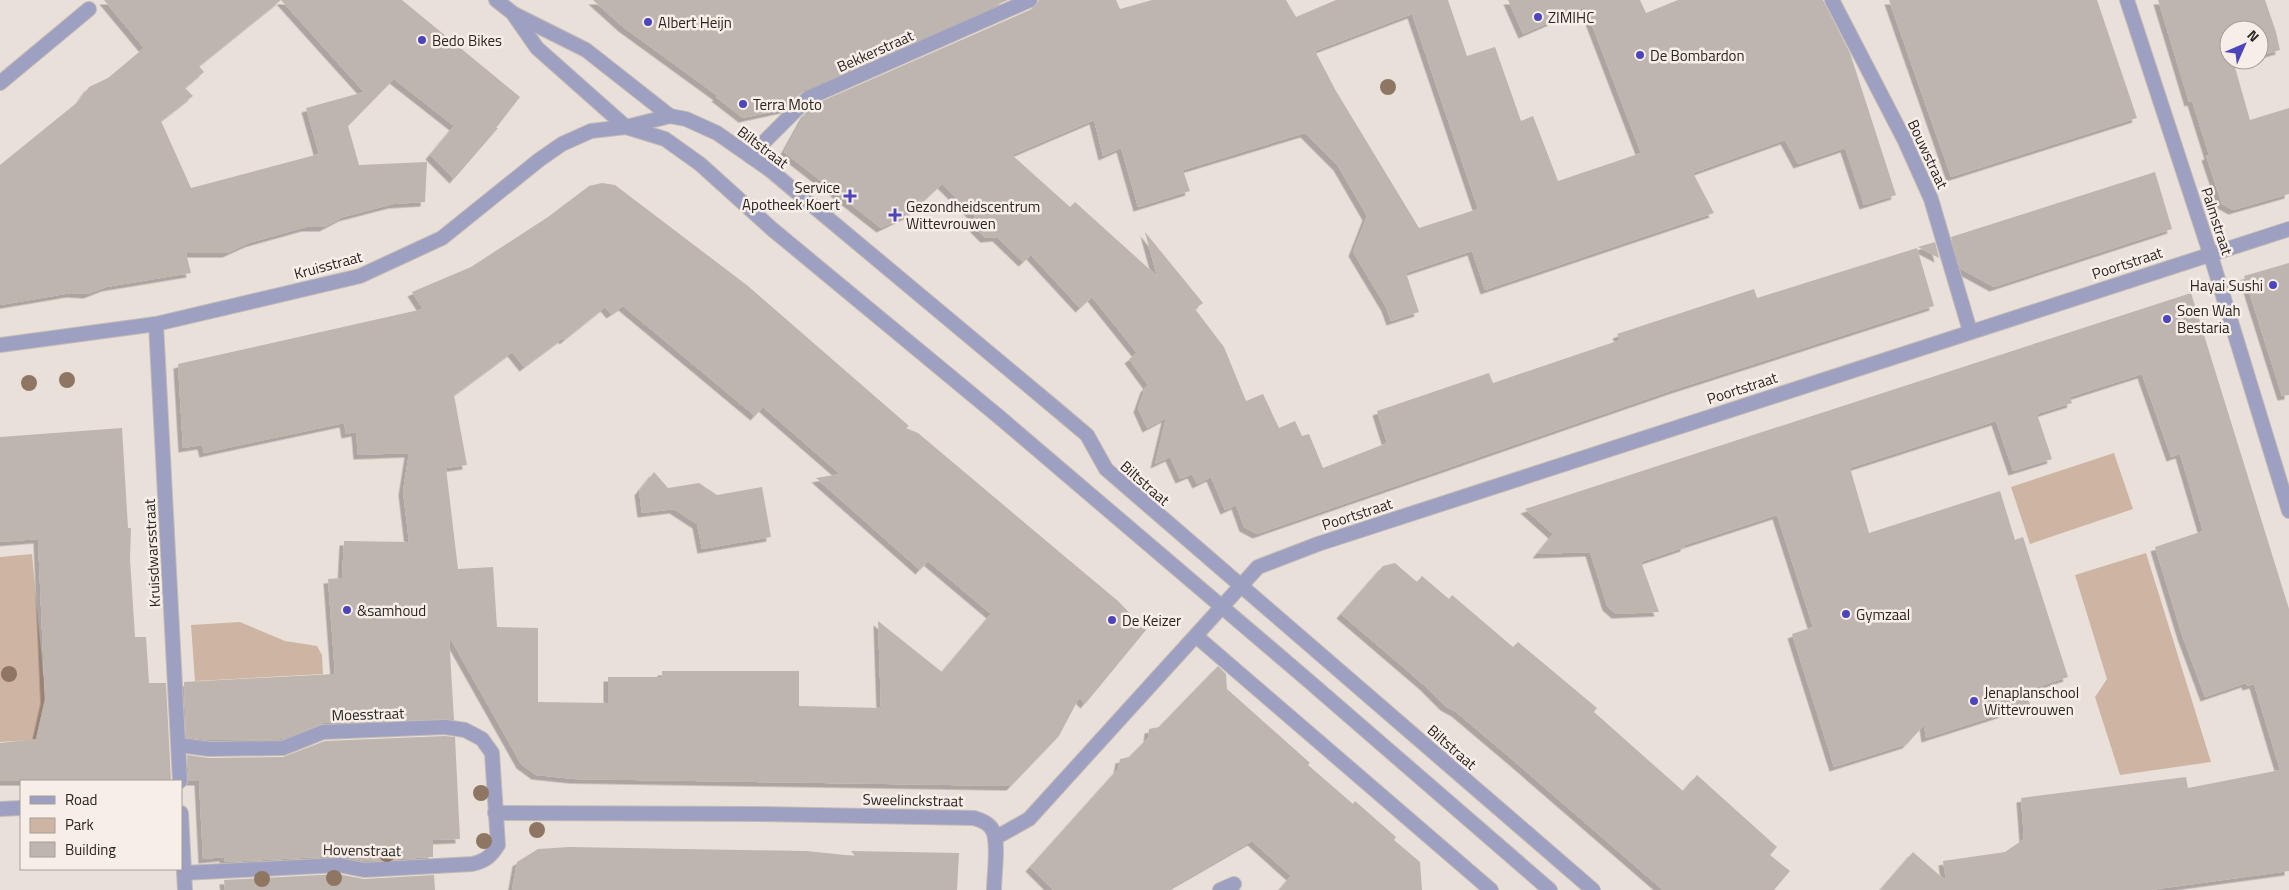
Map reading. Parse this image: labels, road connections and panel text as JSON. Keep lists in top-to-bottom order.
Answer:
{
  "streets": {
    "street": [
      "Bekkerstraat",
      "Biltstraat",
      "Bouwstraat",
      "Palmstraat",
      "Poortstraat",
      "Kruisstraat",
      "Kruisdwarsstraat",
      "Moesstraat",
      "Sweelinckstraat",
      "Hovenstraat"
    ]
  },
  "crossings": [
    ["Bekkerstraat", "Biltstraat"],
    ["Biltstraat", "Poortstraat"],
    ["Biltstraat", "Kruisstraat"],
    ["Bouwstraat", "Poortstraat"],
    ["Palmstraat", "Poortstraat"],
    ["Kruisstraat", "Kruisdwarsstraat"],
    ["Kruisdwarsstraat", "Moesstraat"],
    ["Moesstraat", "Sweelinckstraat"],
    ["Moesstraat", "Hovenstraat"],
    ["Sweelinckstraat", "Hovenstraat"]
  ],
  "places": {
    "other": [
      "ZIMIHC",
      "Albert Heijn",
      "Bedo Bikes",
      "De Bombardon",
      "Terra Moto",
      "Hayai Sushi",
      "Soen Wah Bestaria",
      "&samhoud",
      "Gymzaal",
      "De Keizer",
      "Jenaplanschool Wittevrouwen"
    ],
    "health": ["Service Apotheek Koert", "Gezondheidscentrum Wittevrouwen"]
  },
  "legend": ["Road", "Park", "Building"],
  "north": "top right"
}
